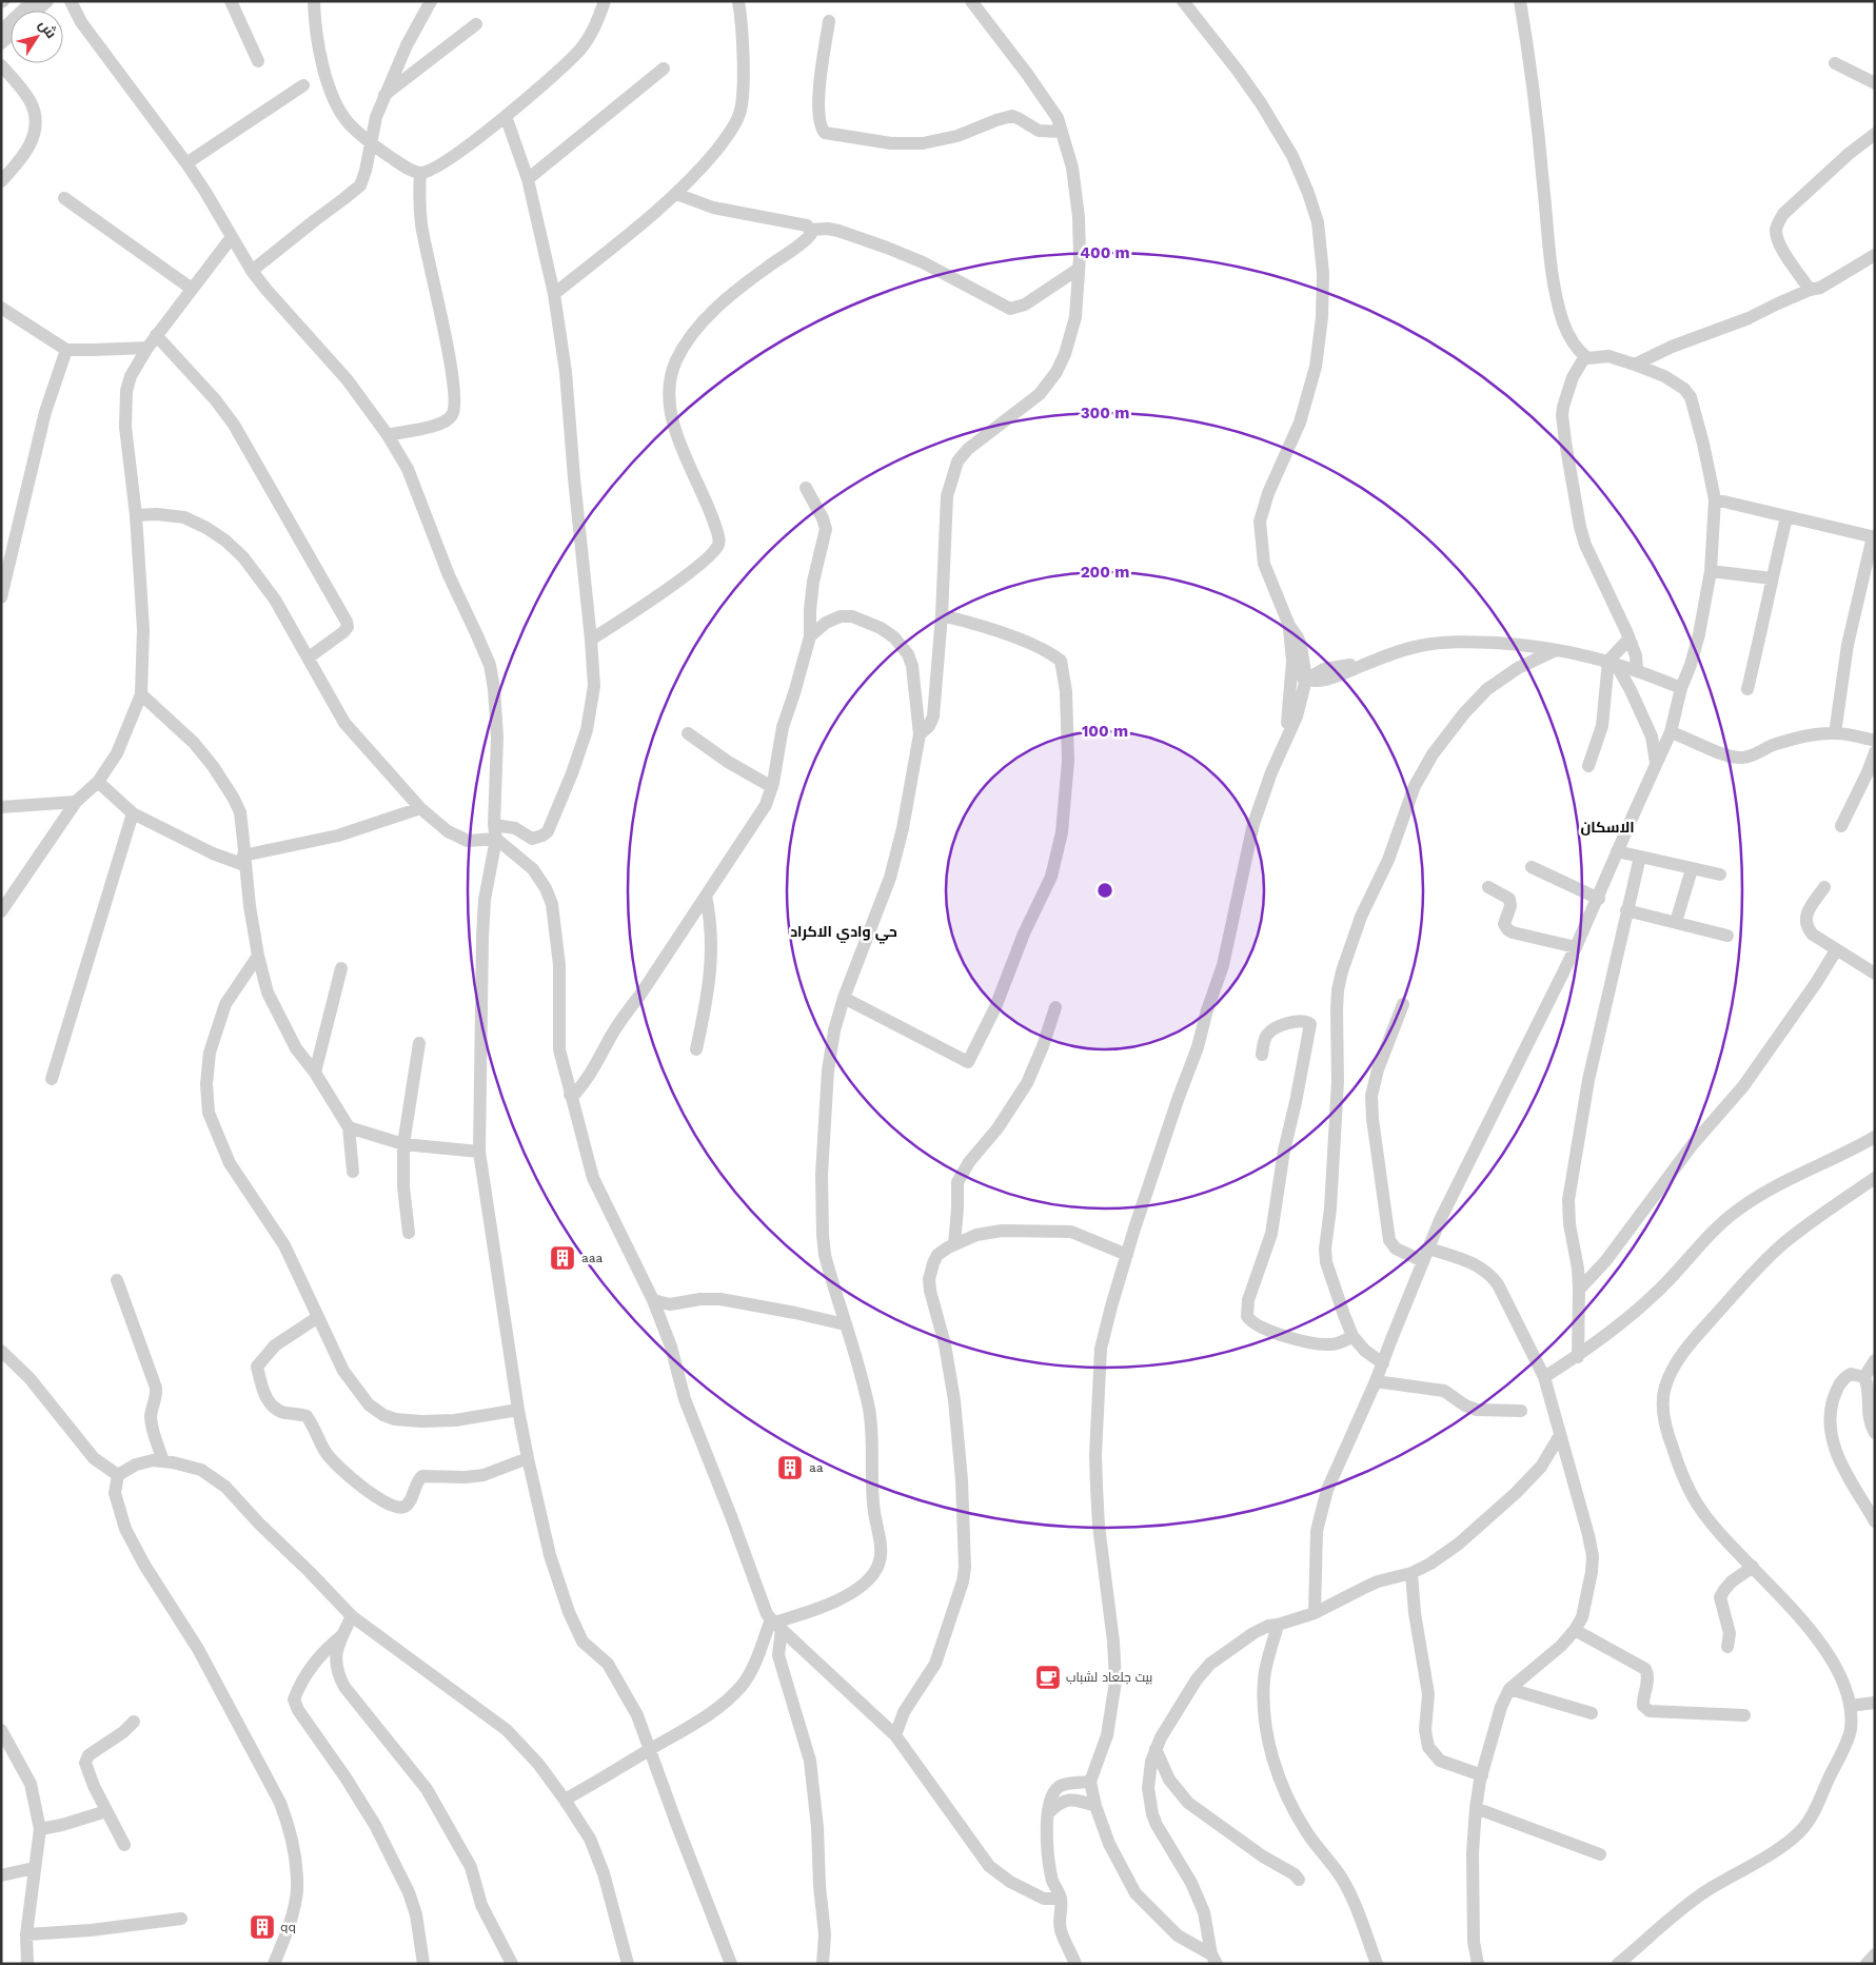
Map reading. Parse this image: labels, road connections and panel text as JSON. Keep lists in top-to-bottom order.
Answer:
{
  "districts": ["الاسكان", "حي وادي الاكراد"],
  "places": {
    "building": ["aaa", "aa", "qq"],
    "cafe": ["بيت جلعاد لشباب"]
  },
  "north": "top right",
  "rings": [
    "400 m",
    "300 m",
    "200 m",
    "100 m"
  ]
}
